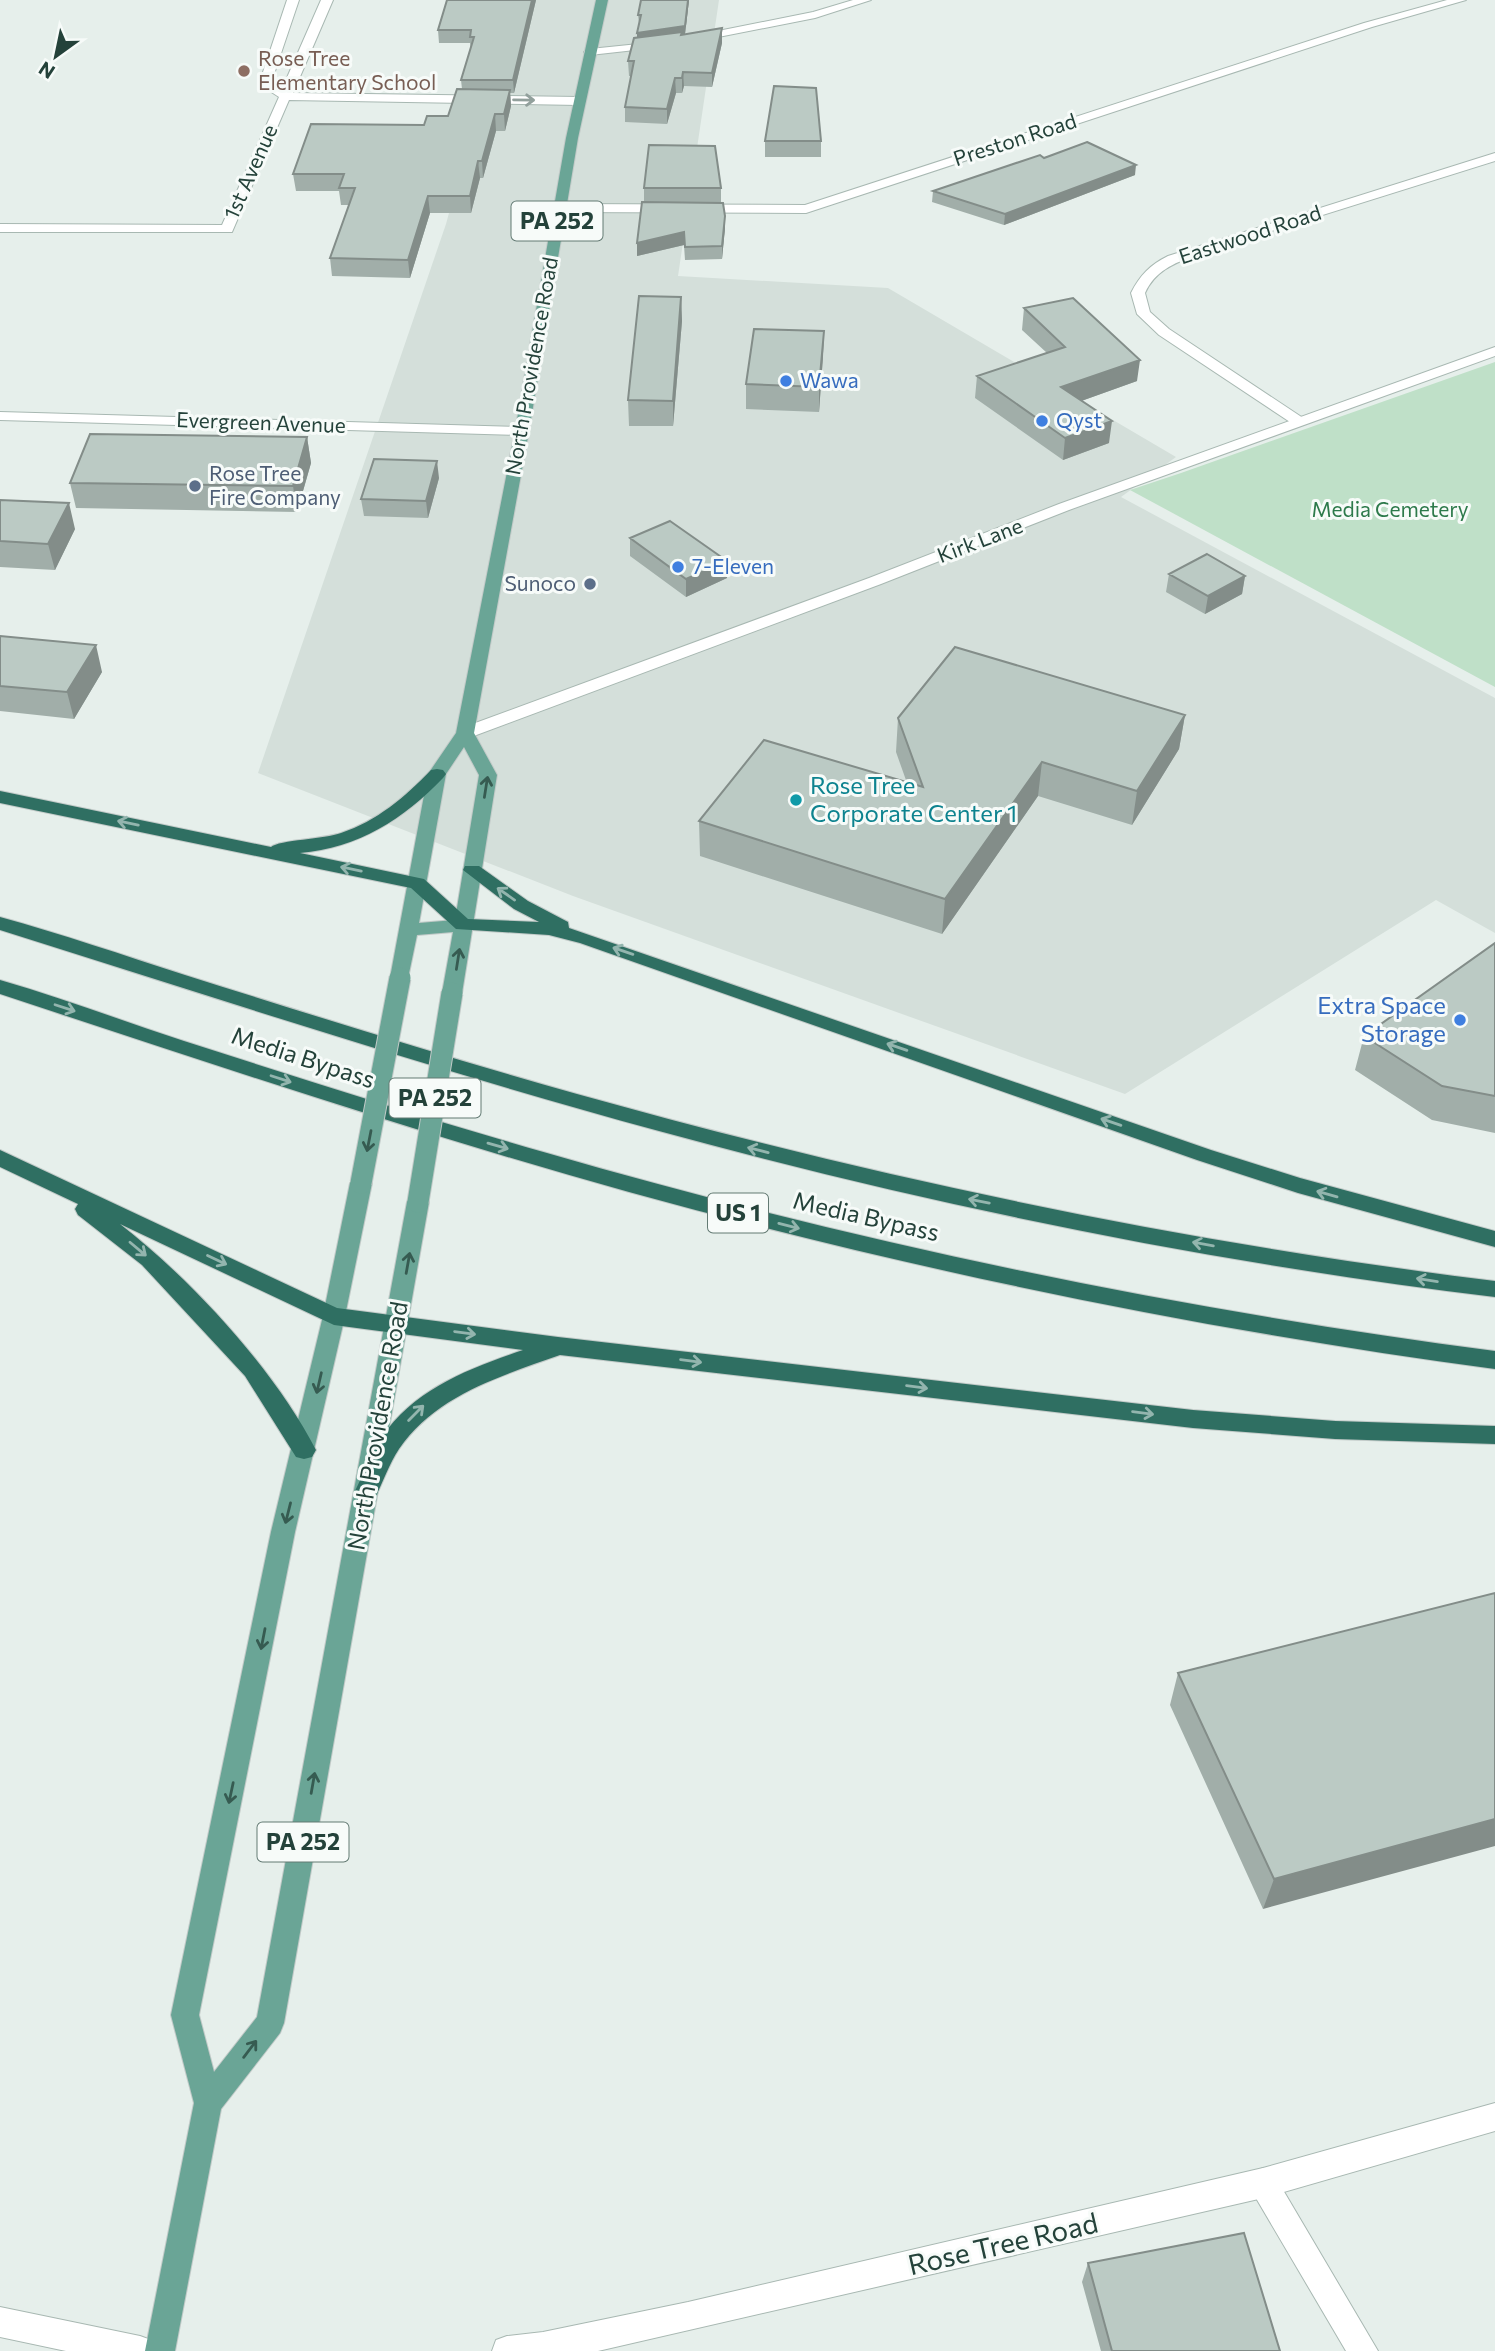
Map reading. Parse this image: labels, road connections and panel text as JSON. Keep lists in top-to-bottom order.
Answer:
{
  "streets": {
    "highway": ["Media Bypass", "US 1"],
    "main road": ["PA 252", "North Providence Road"],
    "street": [
      "Preston Road",
      "1st Avenue",
      "Eastwood Road",
      "Evergreen Avenue",
      "Kirk Lane",
      "Rose Tree Road"
    ]
  },
  "crossings": [
    ["Preston Road", "North Providence Road"],
    ["Eastwood Road", "Kirk Lane"],
    ["North Providence Road", "Evergreen Avenue"],
    ["North Providence Road", "Kirk Lane"]
  ],
  "parks": ["Media Cemetery"],
  "places": [
    "Rose Tree Elementary School",
    "Wawa",
    "Qyst",
    "Rose Tree Fire Company",
    "7-Eleven",
    "Sunoco",
    "Rose Tree Corporate Center 1",
    "Extra Space Storage"
  ],
  "north": "bottom left"
}
